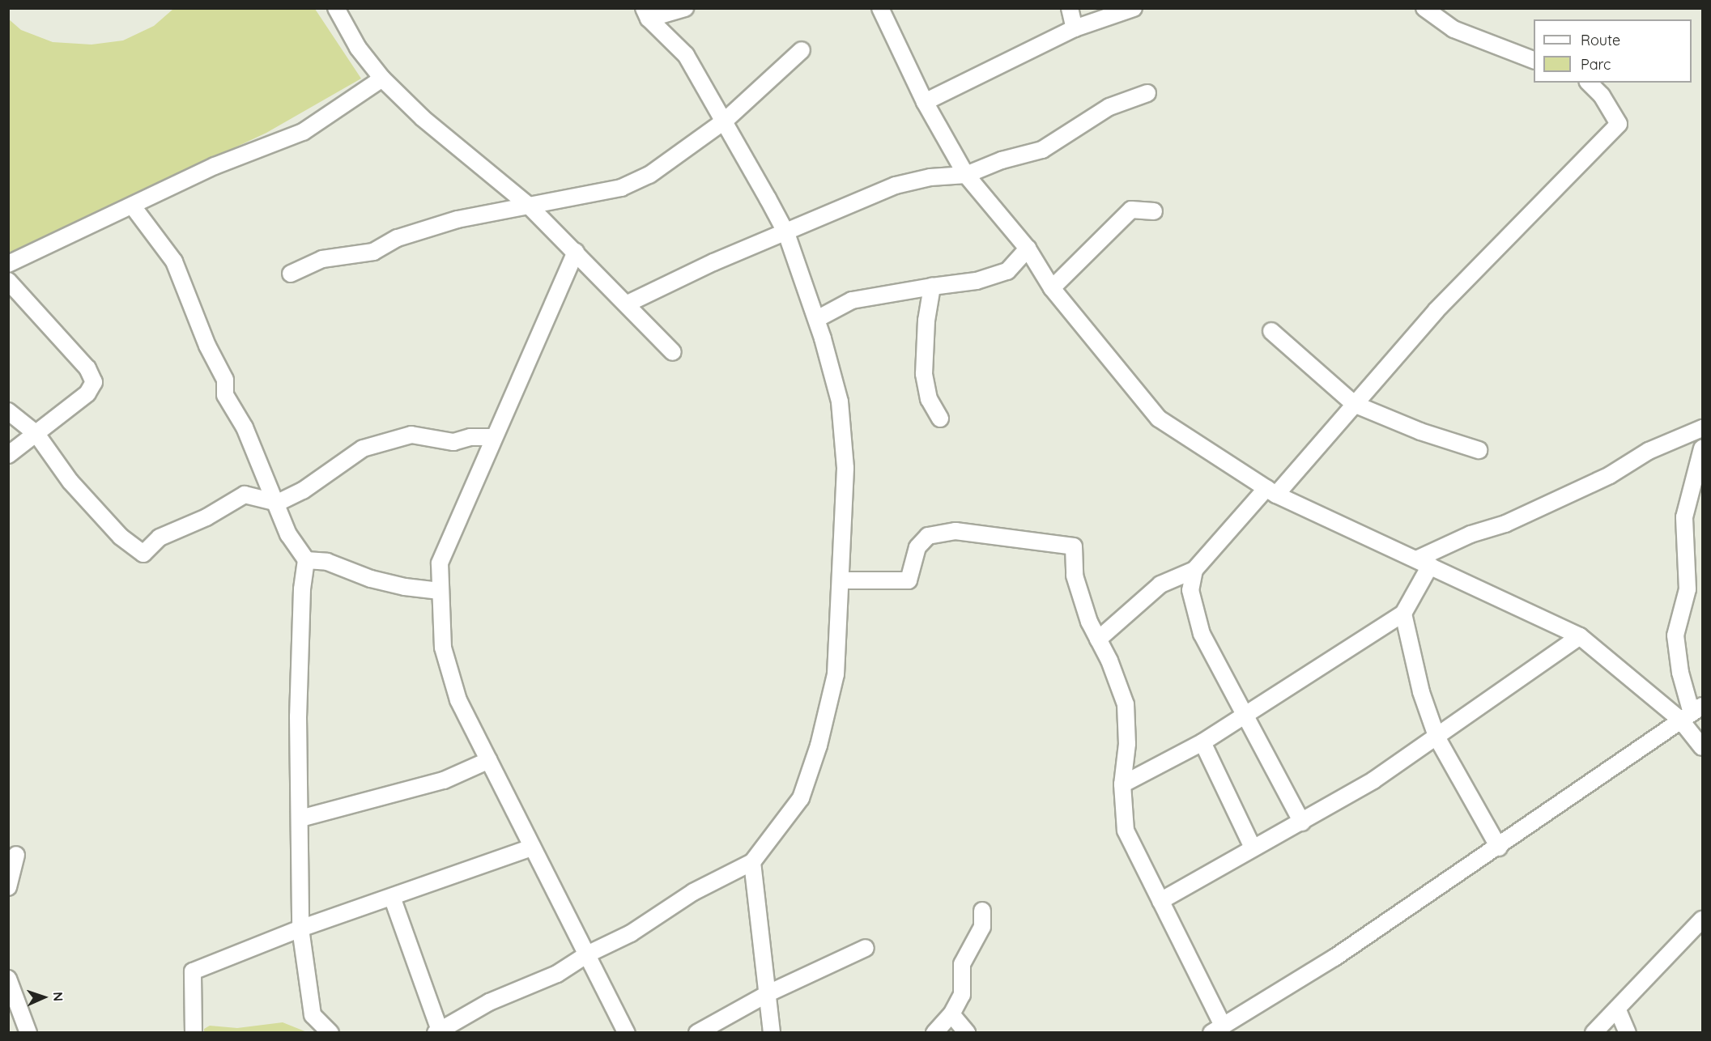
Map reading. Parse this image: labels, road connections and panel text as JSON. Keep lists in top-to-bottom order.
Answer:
{
  "legend": ["Route", "Parc"],
  "north": "right"
}
